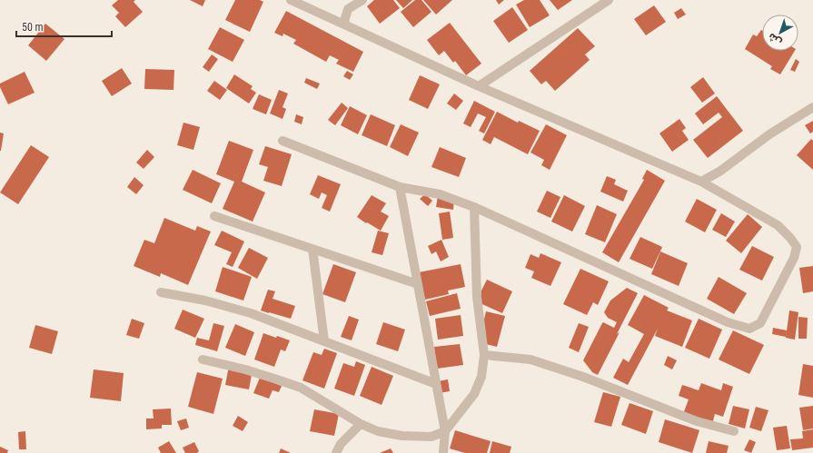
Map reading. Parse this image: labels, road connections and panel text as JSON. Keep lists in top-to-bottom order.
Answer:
{
  "scale_bar": "50 m",
  "north": "bottom left"
}
